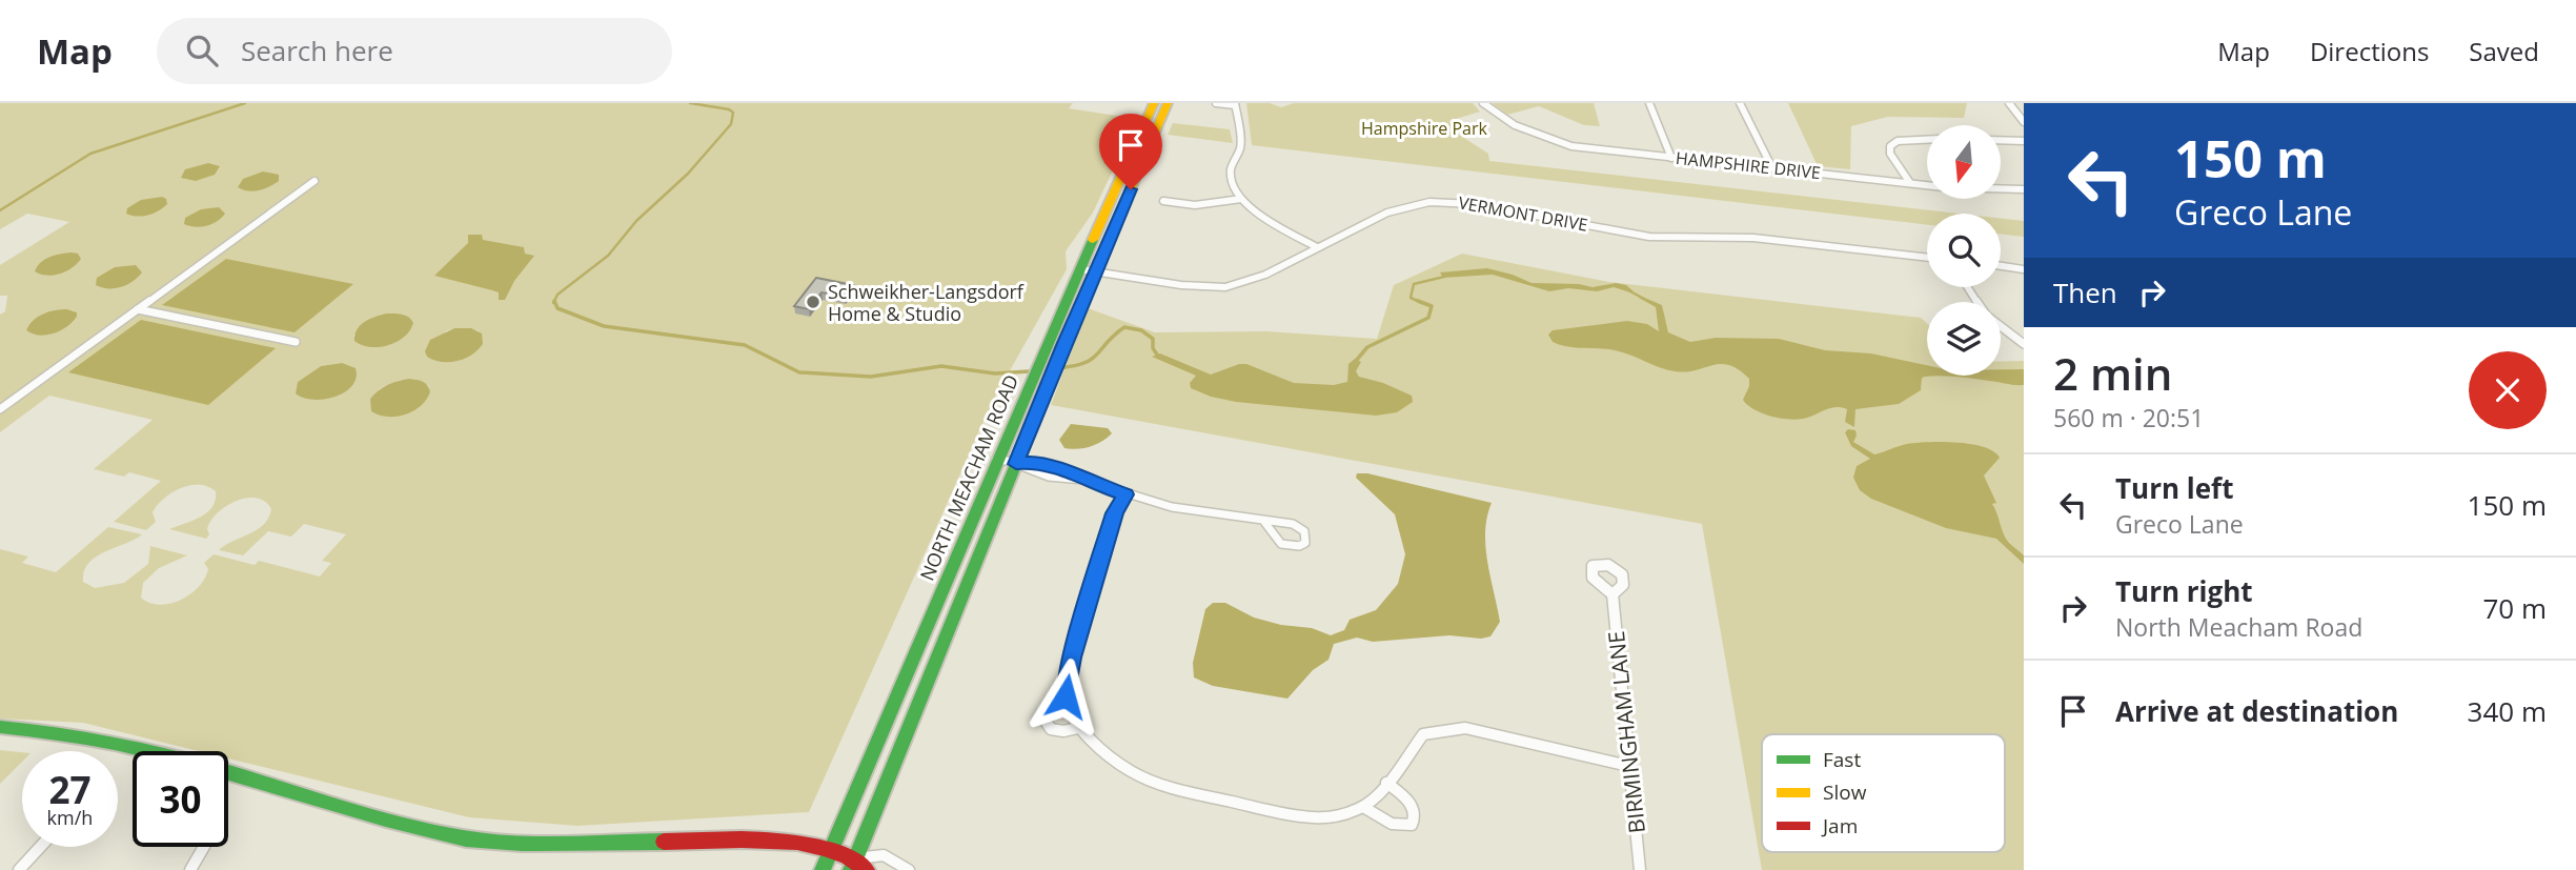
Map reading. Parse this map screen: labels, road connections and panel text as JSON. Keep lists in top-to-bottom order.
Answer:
{
  "streets": {
    "main road": ["NORTH MEACHAM ROAD"],
    "street": ["HAMPSHIRE DRIVE", "VERMONT DRIVE", "BIRMINGHAM LANE"]
  },
  "crossings": [
    ["VERMONT DRIVE", "NORTH MEACHAM ROAD"]
  ],
  "parks": ["Hampshire Park"],
  "places": ["Schweikher-Langsdorf Home & Studio"],
  "legend": ["Fast", "Slow", "Jam"],
  "north": "bottom",
  "page": {
    "header": "Map",
    "search": "Search here",
    "nav": ["Map", "Directions", "Saved"],
    "turn": ["150 m", "Greco Lane"],
    "then": "Then",
    "heading": ["2 min", "560 m · 20:51"],
    "list": [
      {
        "name": "Turn left",
        "note": "Greco Lane",
        "value": "150 m"
      },
      {
        "name": "Turn right",
        "note": "North Meacham Road",
        "value": "70 m"
      },
      {
        "name": "Arrive at destination",
        "value": "340 m"
      }
    ],
    "speed": "27 km/h",
    "limit": "30"
  }
}
